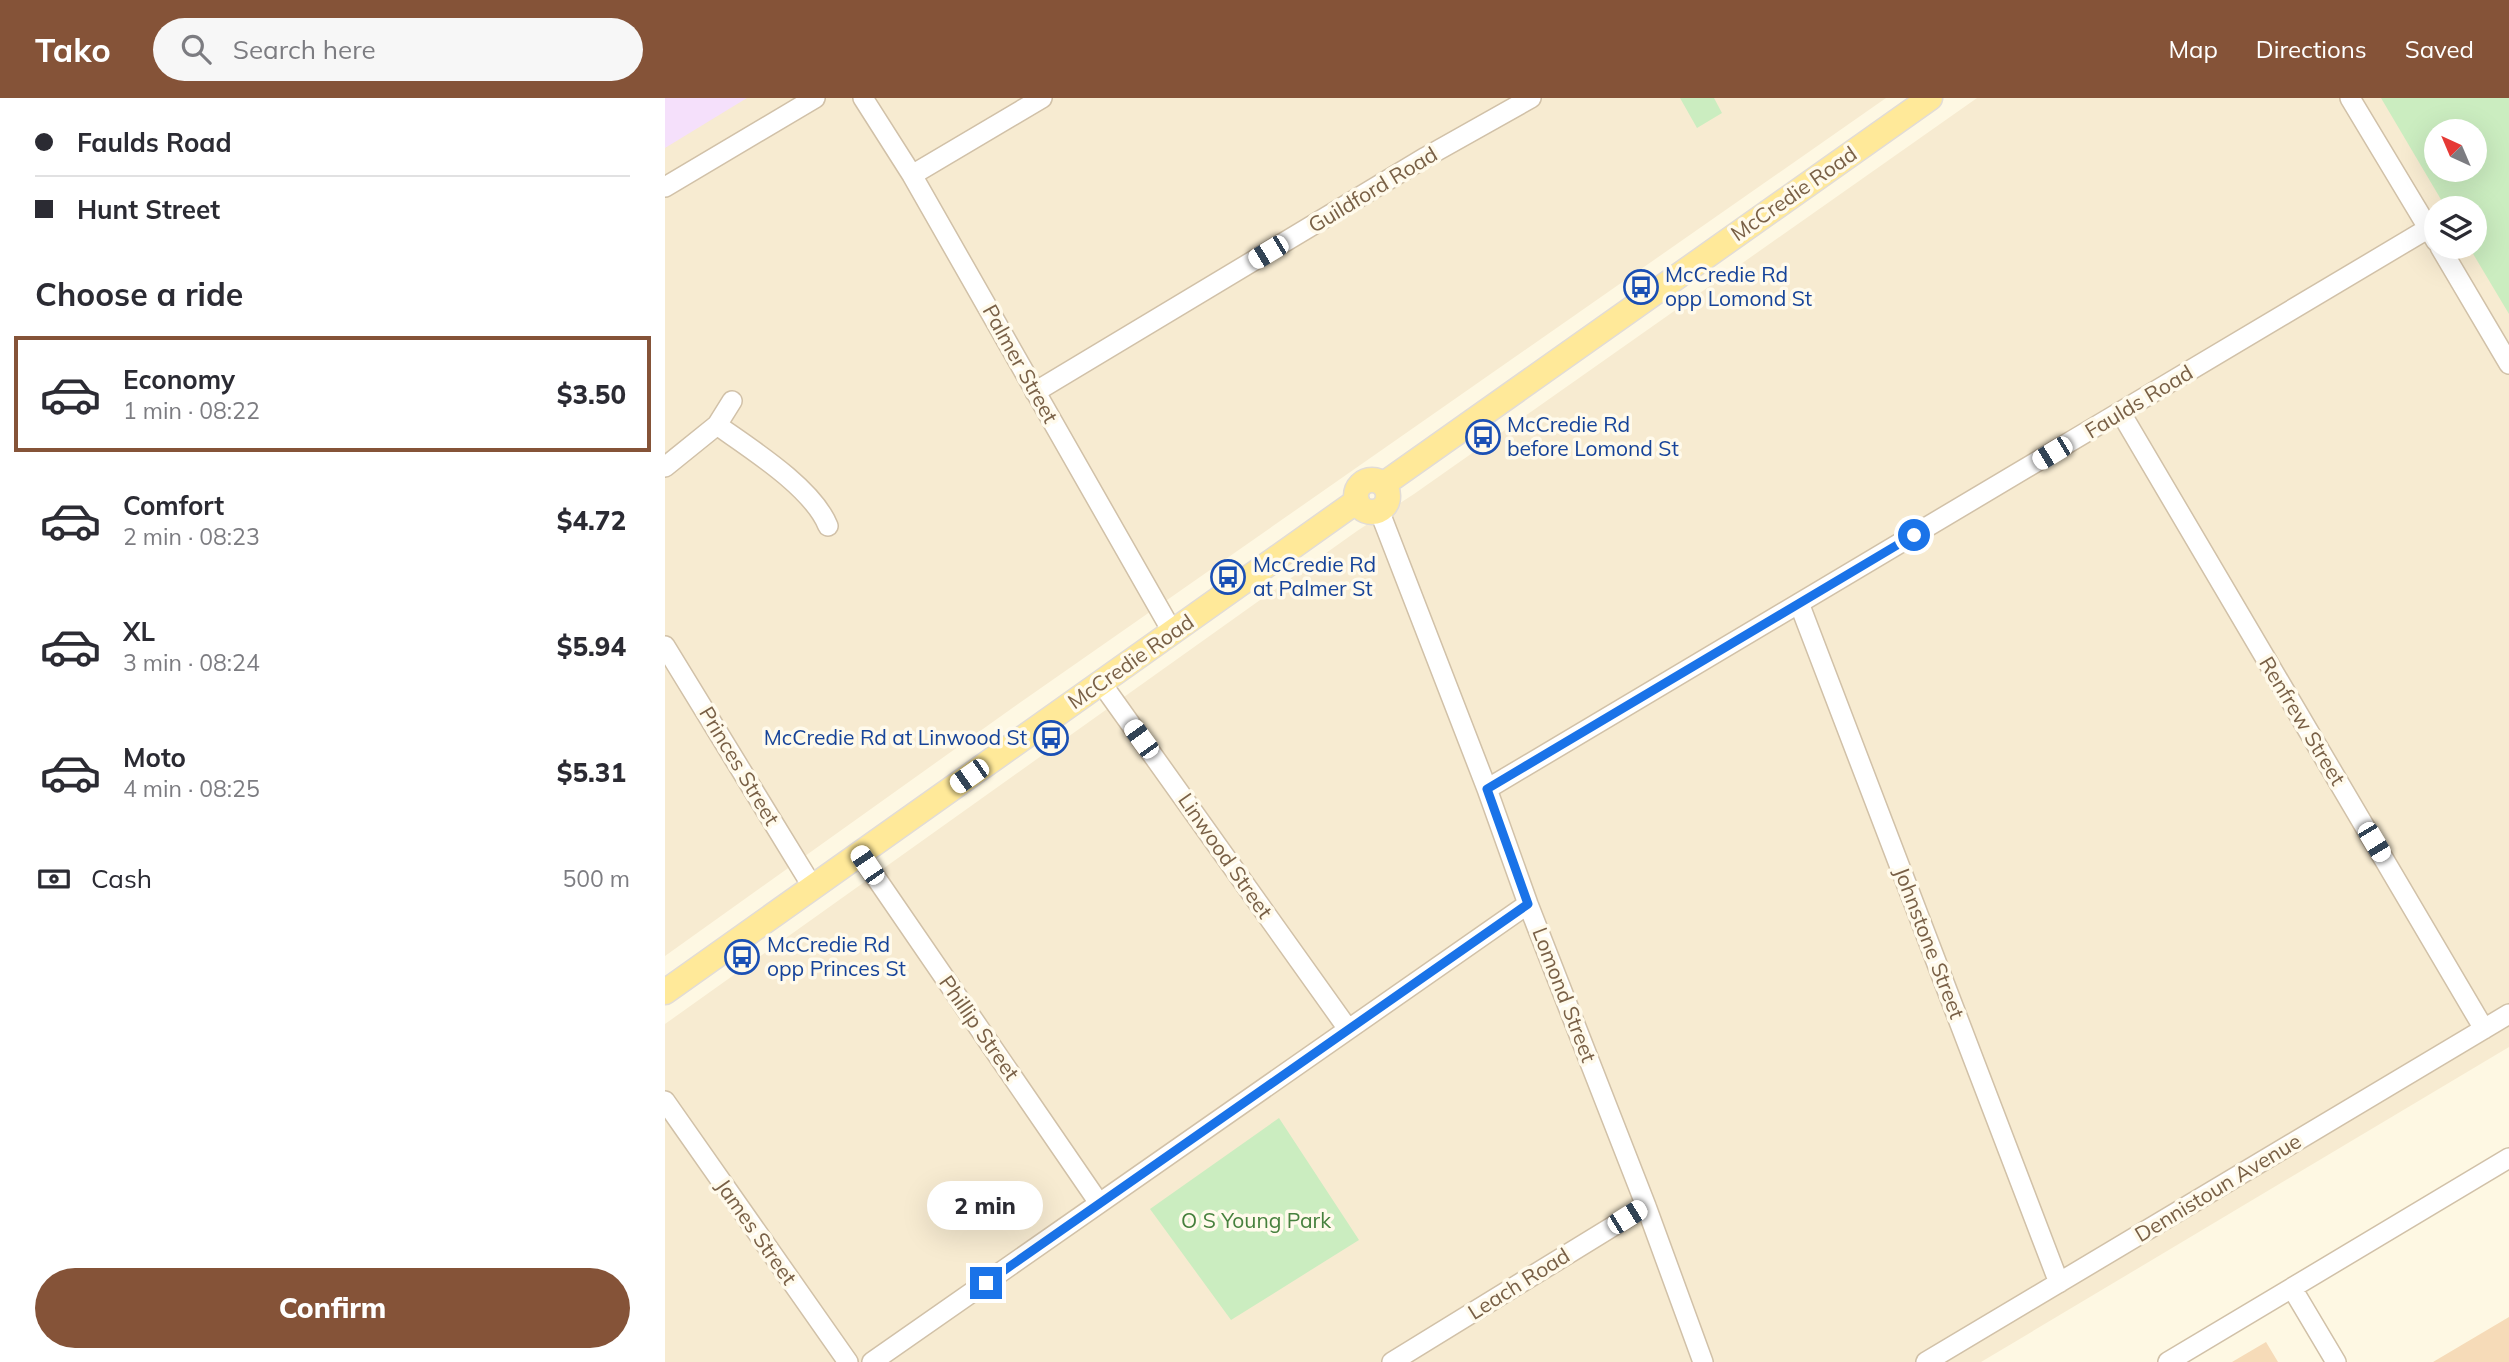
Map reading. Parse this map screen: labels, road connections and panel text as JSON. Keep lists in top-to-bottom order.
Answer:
{
  "streets": {
    "main road": ["McCredie Road"],
    "street": [
      "Guildford Road",
      "Palmer Street",
      "Faulds Road",
      "Renfrew Street",
      "Princes Street",
      "Linwood Street",
      "Johnstone Street",
      "Lomond Street",
      "Phillip Street",
      "Dennistoun Avenue",
      "James Street",
      "Leach Road"
    ]
  },
  "crossings": [
    ["Guildford Road", "Palmer Street"],
    ["McCredie Road", "Palmer Street"],
    ["McCredie Road", "Princes Street"],
    ["McCredie Road", "Linwood Street"],
    ["McCredie Road", "Lomond Street"],
    ["McCredie Road", "Phillip Street"],
    ["Faulds Road", "Renfrew Street"],
    ["Faulds Road", "Johnstone Street"],
    ["Faulds Road", "Lomond Street"],
    ["Renfrew Street", "Dennistoun Avenue"],
    ["Johnstone Street", "Dennistoun Avenue"],
    ["Lomond Street", "Leach Road"]
  ],
  "parks": ["O S Young Park"],
  "places": {
    "bus stop": [
      "McCredie Rd opp Lomond St",
      "McCredie Rd before Lomond St",
      "McCredie Rd at Palmer St",
      "McCredie Rd at Linwood St",
      "McCredie Rd opp Princes St"
    ]
  },
  "north": "top left",
  "page": {
    "header": "Tako",
    "search": "Search here",
    "nav": ["Map", "Directions", "Saved"],
    "banner": ["Faulds Road", "Hunt Street"],
    "heading": "Choose a ride",
    "list": [
      {
        "name": "Economy",
        "note": "1 min · 08:22",
        "value": "$3.50"
      },
      {
        "name": "Comfort",
        "note": "2 min · 08:23",
        "value": "$4.72"
      },
      {
        "name": "XL",
        "note": "3 min · 08:24",
        "value": "$5.94"
      },
      {
        "name": "Moto",
        "note": "4 min · 08:25",
        "value": "$5.31"
      }
    ],
    "pay": ["Cash", "500 m"],
    "bubble": "2 min",
    "buttons": "Confirm"
  }
}
